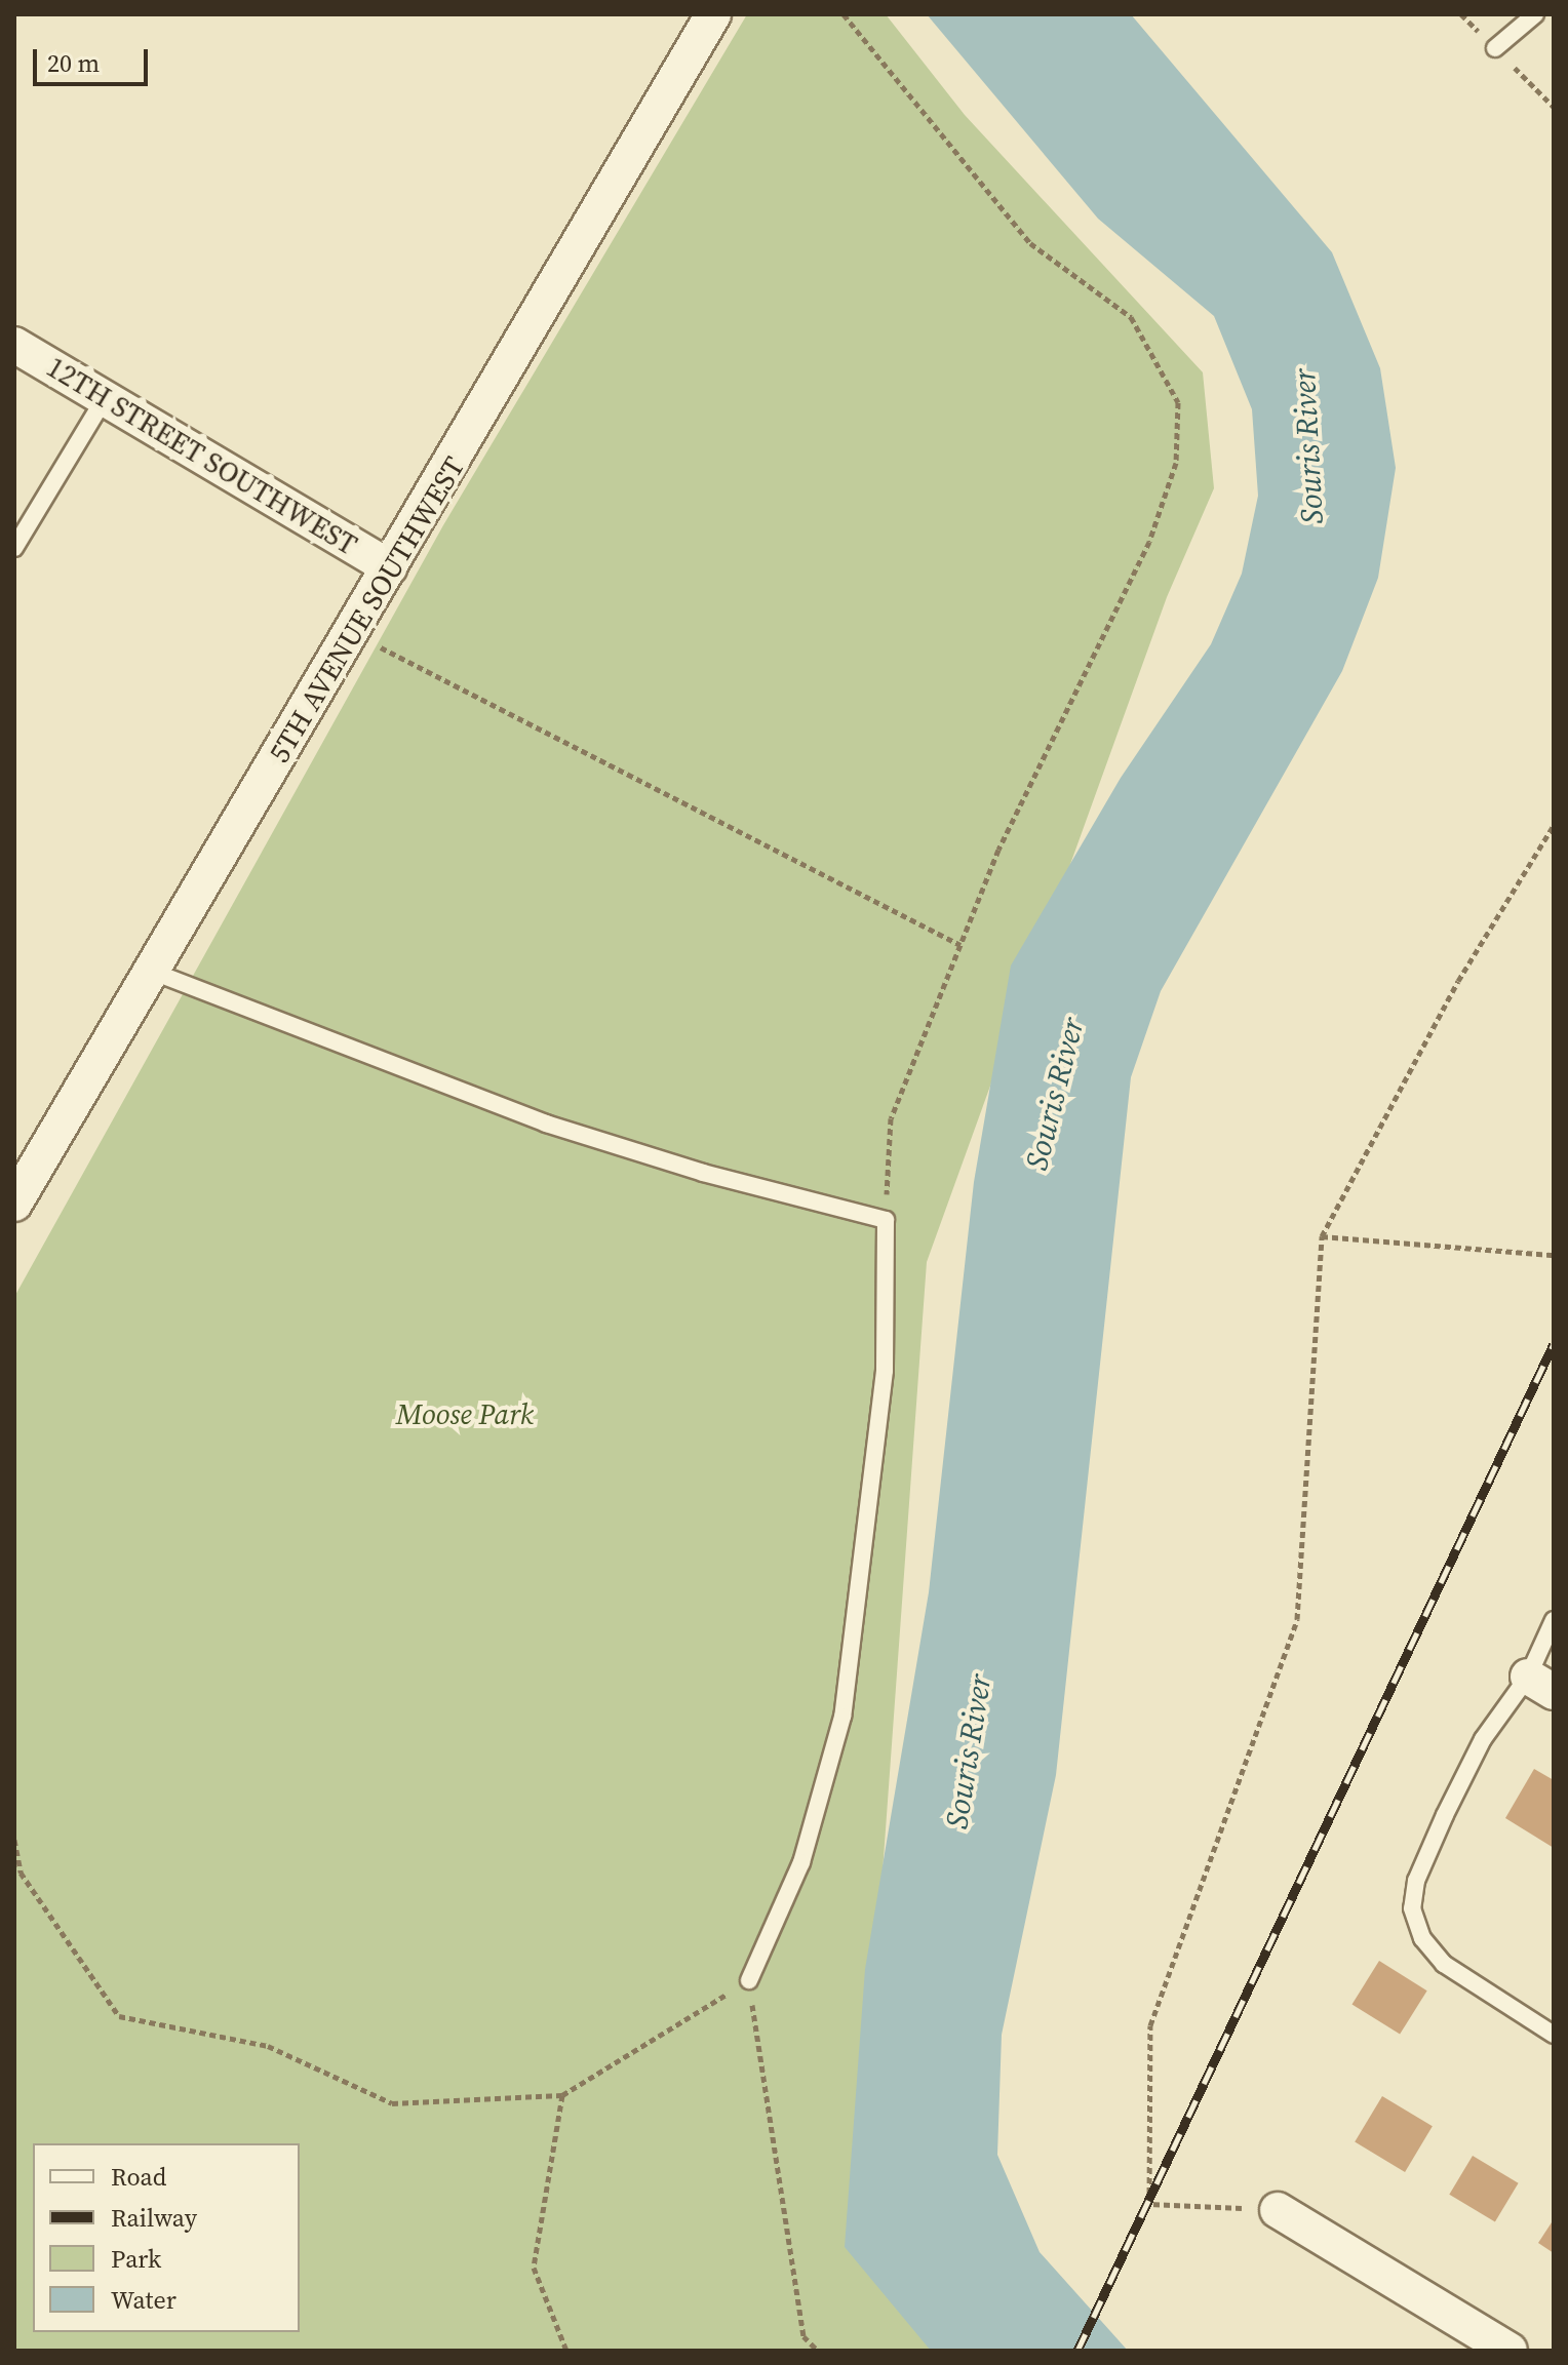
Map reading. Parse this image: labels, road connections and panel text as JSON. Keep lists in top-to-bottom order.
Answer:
{
  "streets": {
    "street": ["12TH STREET SOUTHWEST", "5TH AVENUE SOUTHWEST"]
  },
  "crossings": [
    ["12TH STREET SOUTHWEST", "5TH AVENUE SOUTHWEST"]
  ],
  "water": ["Souris River"],
  "parks": ["Moose Park"],
  "legend": [
    "Road",
    "Railway",
    "Park",
    "Water"
  ],
  "scale_bar": "20 m"
}
